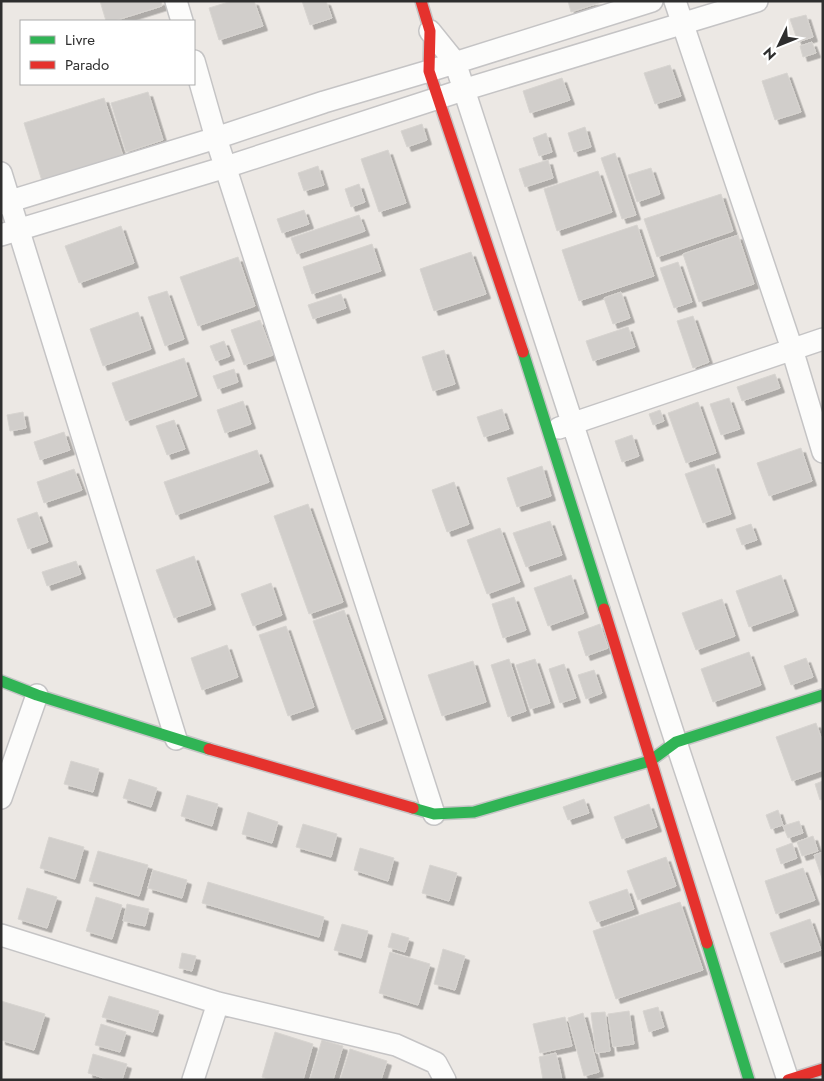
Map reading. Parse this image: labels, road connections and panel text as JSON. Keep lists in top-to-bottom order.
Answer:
{
  "legend": ["Livre", "Parado"],
  "north": "bottom left"
}
